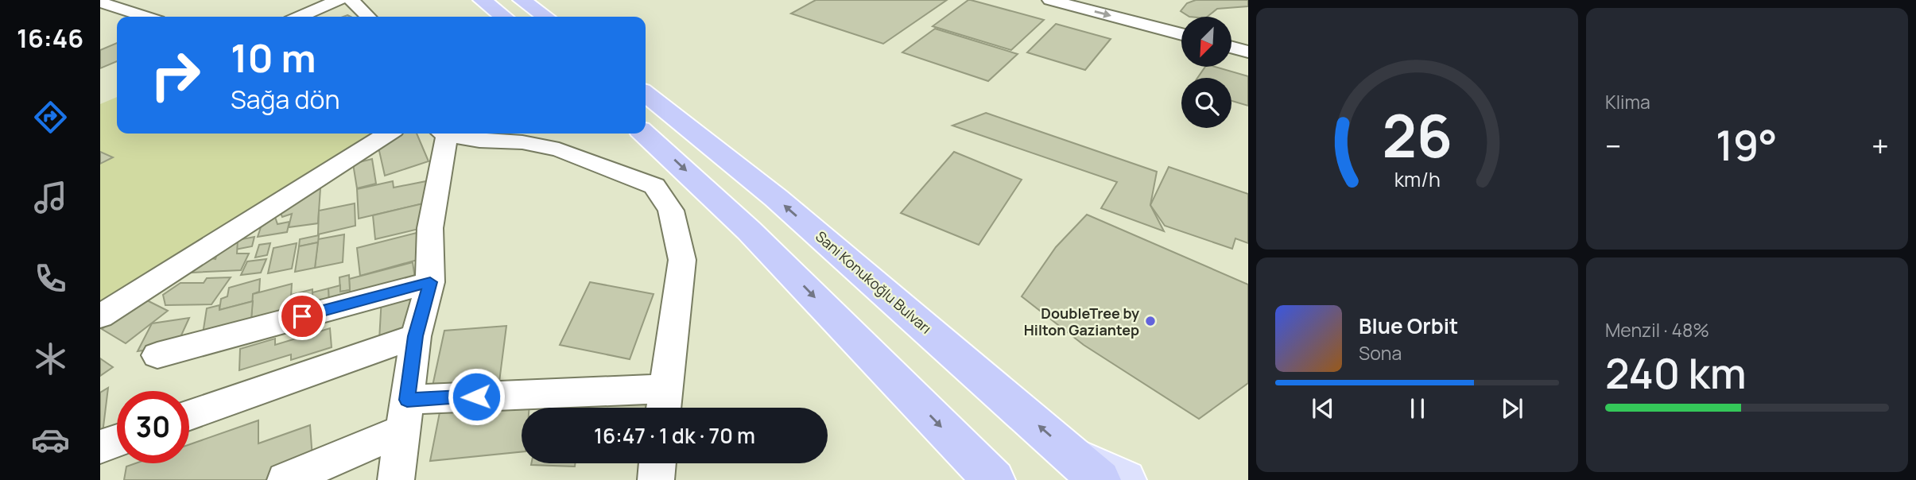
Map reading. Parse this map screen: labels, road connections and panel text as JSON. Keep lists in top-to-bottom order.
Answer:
{
  "streets": {
    "highway": ["Sani Konukoğlu Bulvarı"]
  },
  "places": ["DoubleTree by Hilton Gaziantep"],
  "north": "bottom left",
  "page": {
    "tabs": "16:46",
    "tile": [
      "Klima",
      ["Menzil · 48%", "240 km"]
    ],
    "turn": ["10 m", "Sağa dön"],
    "heat": ["−", "19°", "+"],
    "song": ["Blue Orbit", "Sona"],
    "limit": "30",
    "trip": "16:47 · 1 dk · 70 m",
    "gauge": ["26", "km/h"]
  }
}
